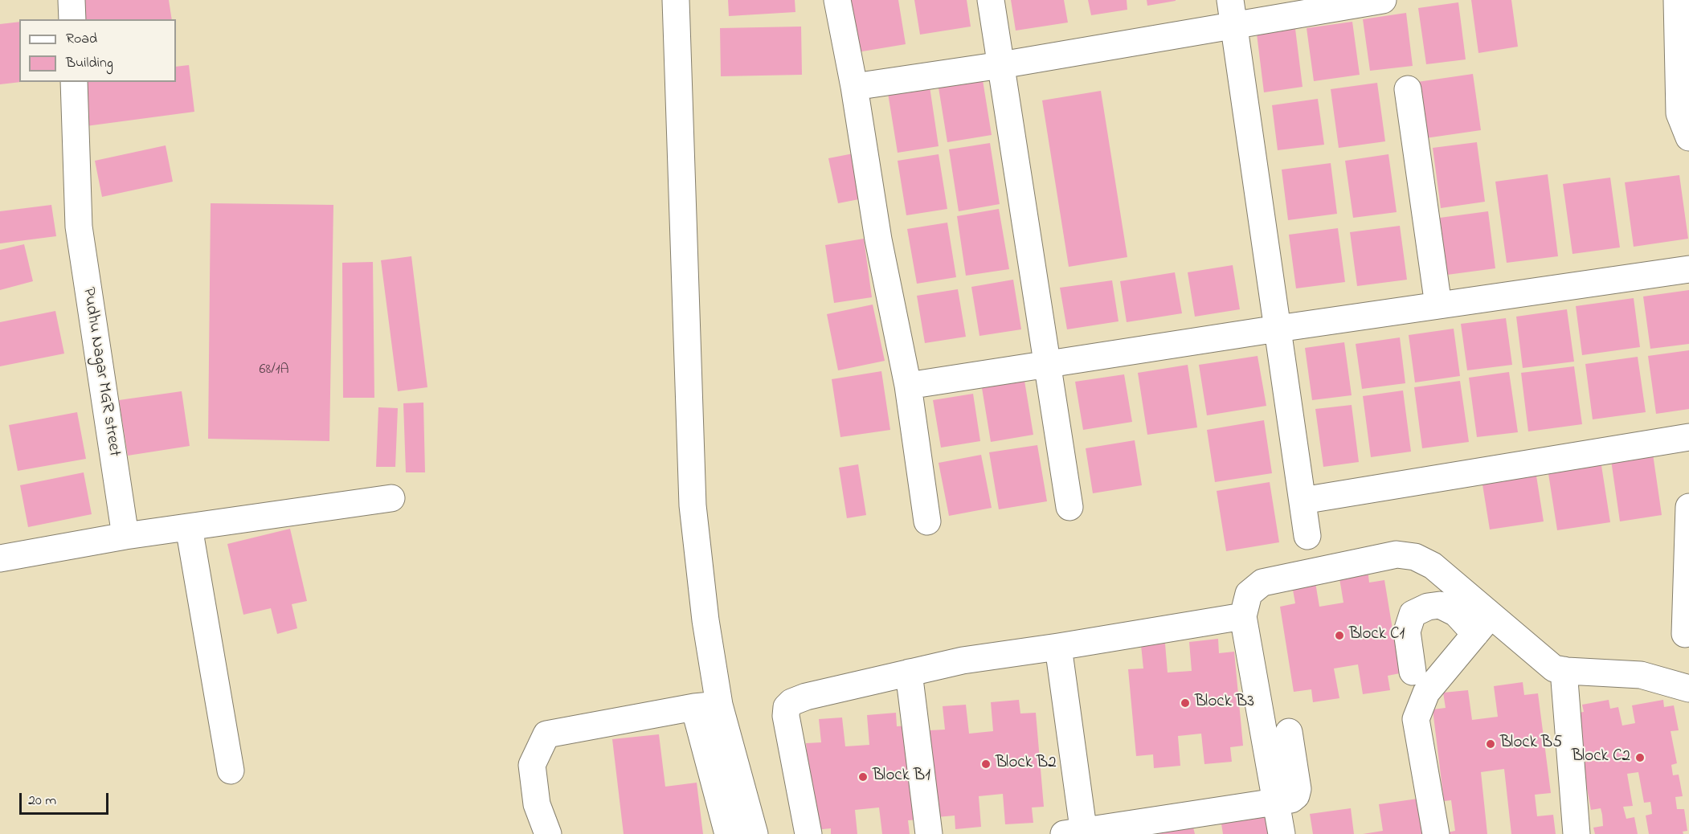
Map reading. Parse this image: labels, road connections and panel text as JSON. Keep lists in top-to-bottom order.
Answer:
{
  "streets": {
    "street": ["Pudhu Nagar MGR street"]
  },
  "places": [
    "Block C1",
    "Block B3",
    "Block B5",
    "Block C2",
    "Block B2",
    "Block B1"
  ],
  "house_numbers": ["68/1A"],
  "legend": ["Road", "Building"],
  "scale_bar": "20 m"
}
